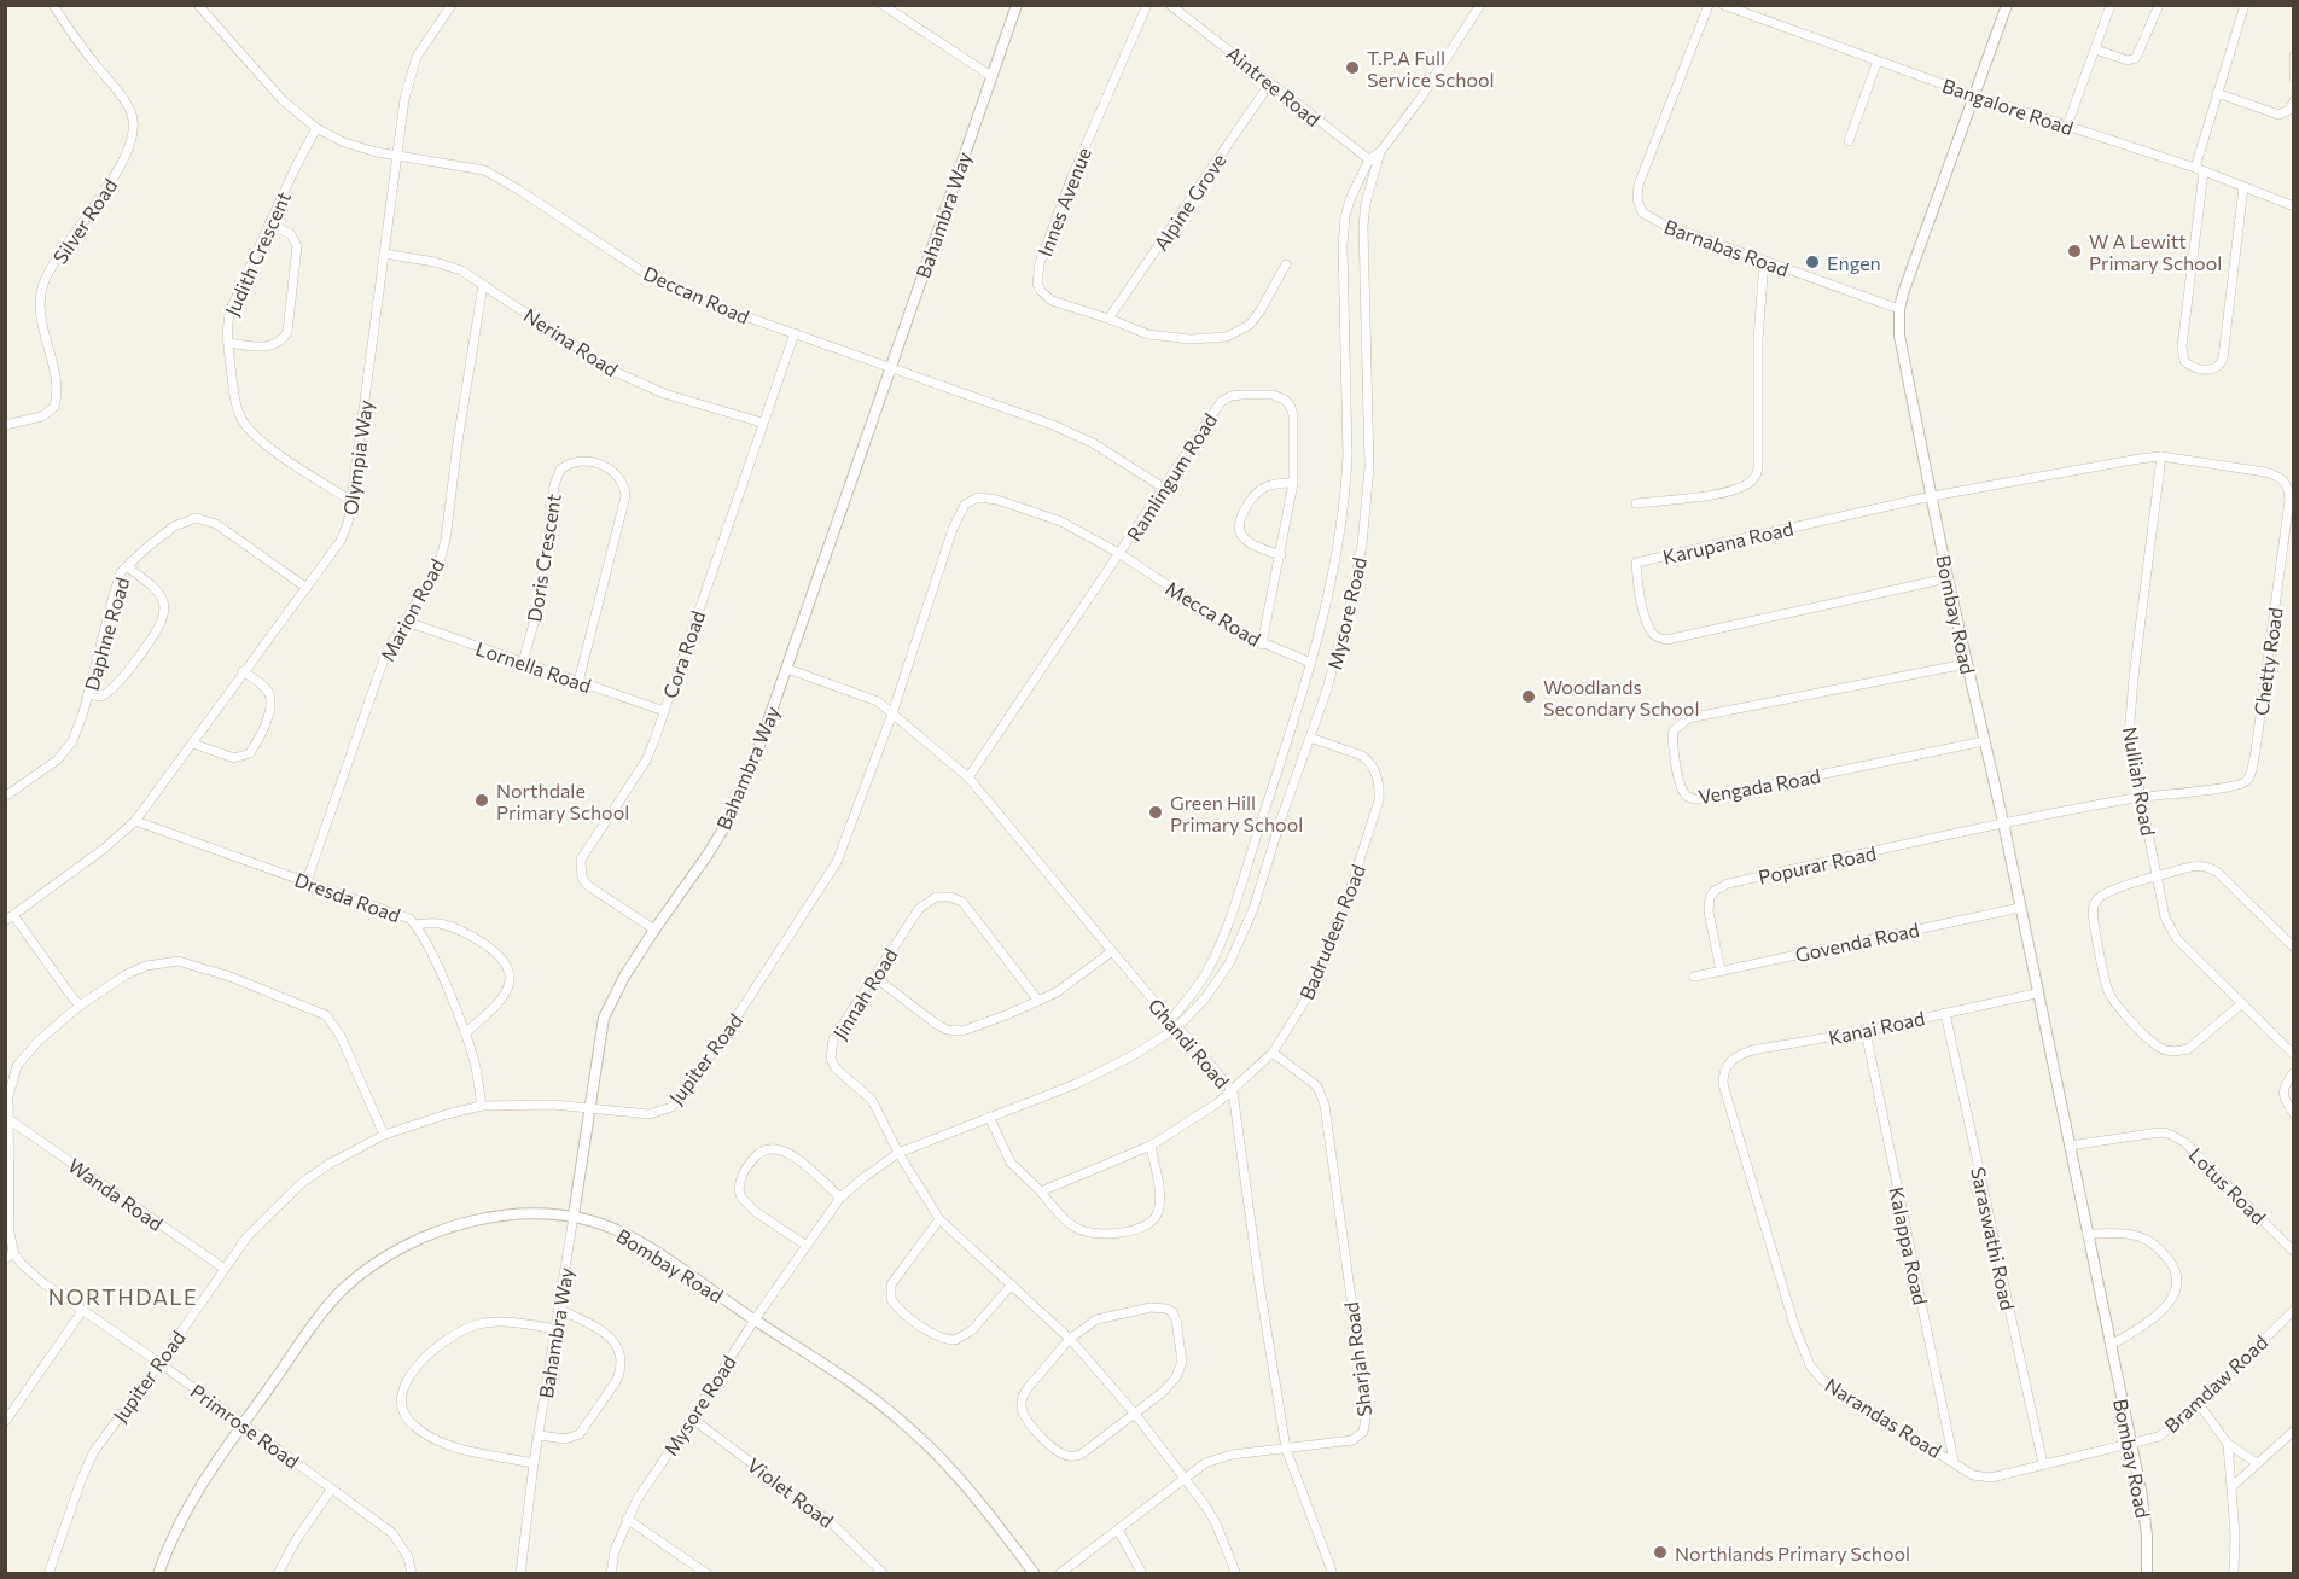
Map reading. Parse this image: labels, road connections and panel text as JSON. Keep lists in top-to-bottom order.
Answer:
{
  "streets": {
    "street": [
      "Aintree Road",
      "Bangalore Road",
      "Innes Avenue",
      "Alpine Grove",
      "Bahambra Way",
      "Silver Road",
      "Barnabas Road",
      "Judith Crescent",
      "Deccan Road",
      "Nerina Road",
      "Olympia Way",
      "Ramlingum Road",
      "Karupana Road",
      "Doris Crescent",
      "Marion Road",
      "Mecca Road",
      "Mysore Road",
      "Bombay Road",
      "Daphne Road",
      "Cora Road",
      "Chetty Road",
      "Lornella Road",
      "Nulliah Road",
      "Vengada Road",
      "Popurar Road",
      "Dresda Road",
      "Badrudeen Road",
      "Govenda Road",
      "Jinnah Road",
      "Kanai Road",
      "Ghandi Road",
      "Jupiter Road",
      "Lotus Road",
      "Wanda Road",
      "Saraswathi Road",
      "Kalappa Road",
      "Sharjah Road",
      "Bramdaw Road",
      "Narandas Road",
      "Primrose Road",
      "Violet Road"
    ]
  },
  "crossings": [
    ["Aintree Road", "Alpine Grove"],
    ["Aintree Road", "Mysore Road"],
    ["Bangalore Road", "Bombay Road"],
    ["Innes Avenue", "Alpine Grove"],
    ["Bahambra Way", "Deccan Road"],
    ["Bahambra Way", "Bombay Road"],
    ["Bahambra Way", "Cora Road"],
    ["Bahambra Way", "Ghandi Road"],
    ["Bahambra Way", "Jupiter Road"],
    ["Barnabas Road", "Bombay Road"],
    ["Judith Crescent", "Deccan Road"],
    ["Judith Crescent", "Olympia Way"],
    ["Deccan Road", "Olympia Way"],
    ["Deccan Road", "Ramlingum Road"],
    ["Deccan Road", "Cora Road"],
    ["Nerina Road", "Olympia Way"],
    ["Nerina Road", "Marion Road"],
    ["Nerina Road", "Cora Road"],
    ["Olympia Way", "Daphne Road"],
    ["Olympia Way", "Dresda Road"],
    ["Ramlingum Road", "Mecca Road"],
    ["Ramlingum Road", "Ghandi Road"],
    ["Ramlingum Road", "Jupiter Road"],
    ["Karupana Road", "Bombay Road"],
    ["Karupana Road", "Chetty Road"],
    ["Doris Crescent", "Lornella Road"],
    ["Marion Road", "Lornella Road"],
    ["Marion Road", "Dresda Road"],
    ["Mecca Road", "Mysore Road"],
    ["Mecca Road", "Jupiter Road"],
    ["Mysore Road", "Bombay Road"],
    ["Mysore Road", "Badrudeen Road"],
    ["Mysore Road", "Jinnah Road"],
    ["Mysore Road", "Ghandi Road"],
    ["Mysore Road", "Violet Road"],
    ["Bombay Road", "Chetty Road"],
    ["Bombay Road", "Vengada Road"],
    ["Bombay Road", "Popurar Road"],
    ["Bombay Road", "Govenda Road"],
    ["Bombay Road", "Kanai Road"],
    ["Bombay Road", "Lotus Road"],
    ["Bombay Road", "Bramdaw Road"],
    ["Bombay Road", "Narandas Road"],
    ["Bombay Road", "Primrose Road"],
    ["Cora Road", "Lornella Road"],
    ["Chetty Road", "Nulliah Road"],
    ["Chetty Road", "Popurar Road"],
    ["Popurar Road", "Govenda Road"],
    ["Dresda Road", "Jupiter Road"],
    ["Badrudeen Road", "Ghandi Road"],
    ["Badrudeen Road", "Sharjah Road"],
    ["Jinnah Road", "Sharjah Road"],
    ["Kanai Road", "Saraswathi Road"],
    ["Kanai Road", "Kalappa Road"],
    ["Kanai Road", "Narandas Road"],
    ["Ghandi Road", "Jupiter Road"],
    ["Ghandi Road", "Sharjah Road"],
    ["Jupiter Road", "Wanda Road"],
    ["Jupiter Road", "Primrose Road"],
    ["Saraswathi Road", "Narandas Road"],
    ["Kalappa Road", "Narandas Road"],
    ["Bramdaw Road", "Narandas Road"]
  ],
  "districts": ["NORTHDALE"],
  "places": [
    "T.P.A Full Service School",
    "W A Lewitt Primary School",
    "Engen",
    "Woodlands Secondary School",
    "Northdale Primary School",
    "Green Hill Primary School",
    "Northlands Primary School"
  ]
}
